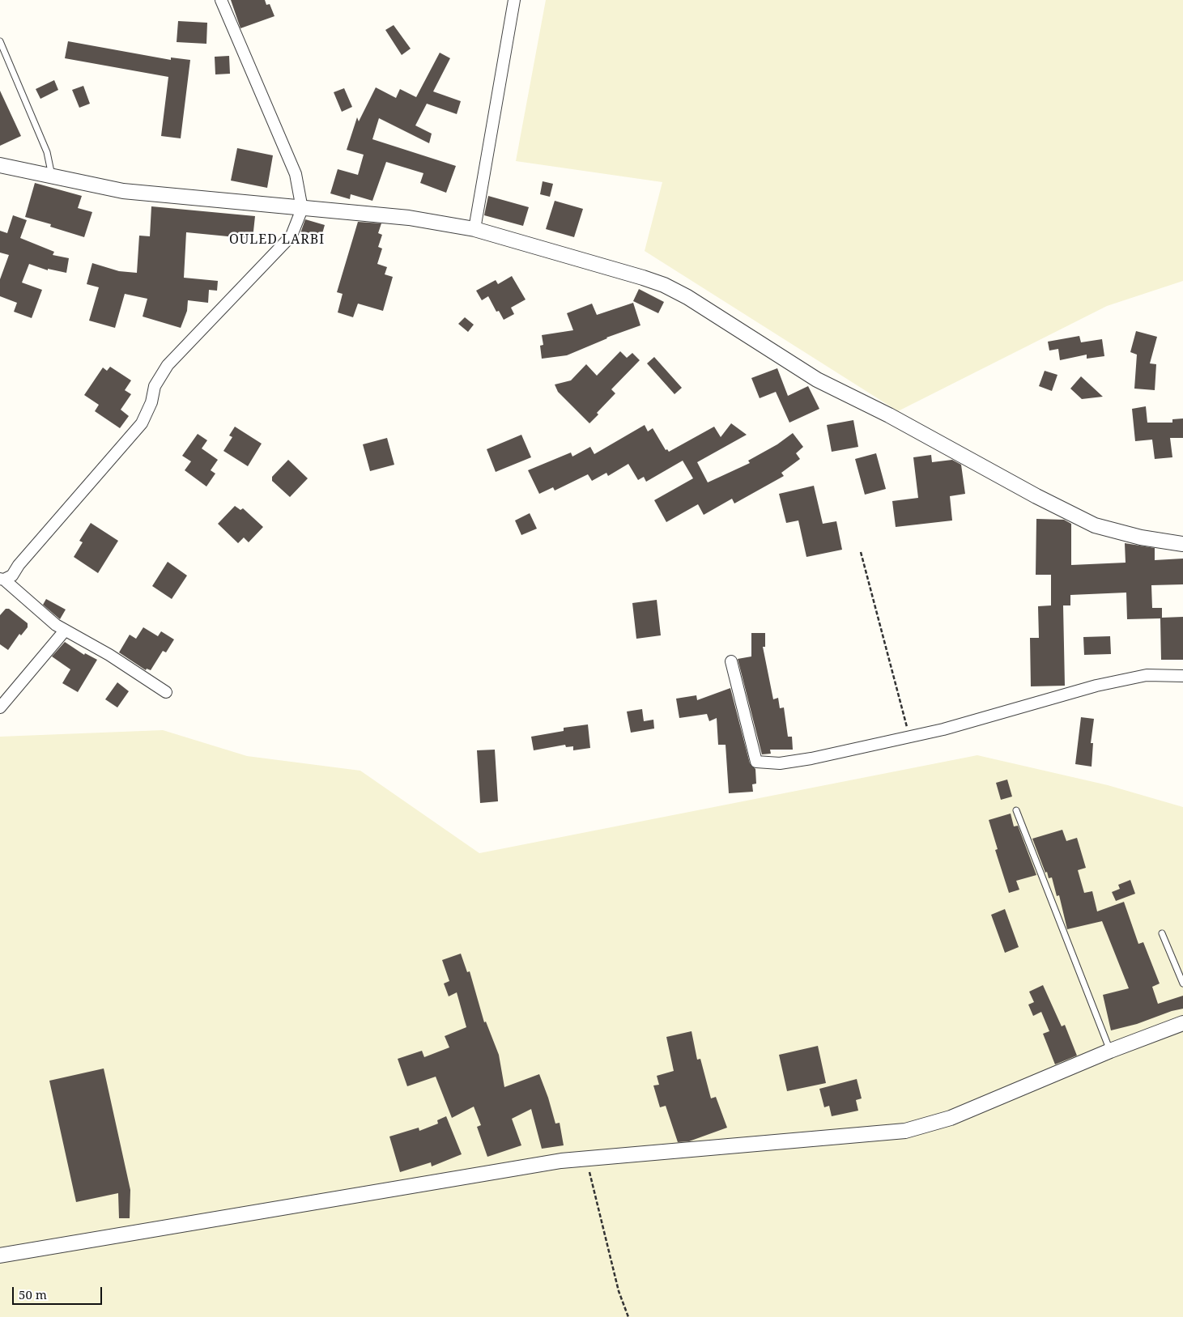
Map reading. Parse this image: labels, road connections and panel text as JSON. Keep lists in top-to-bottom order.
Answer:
{
  "districts": ["OULED LARBI"],
  "scale_bar": "50 m"
}
